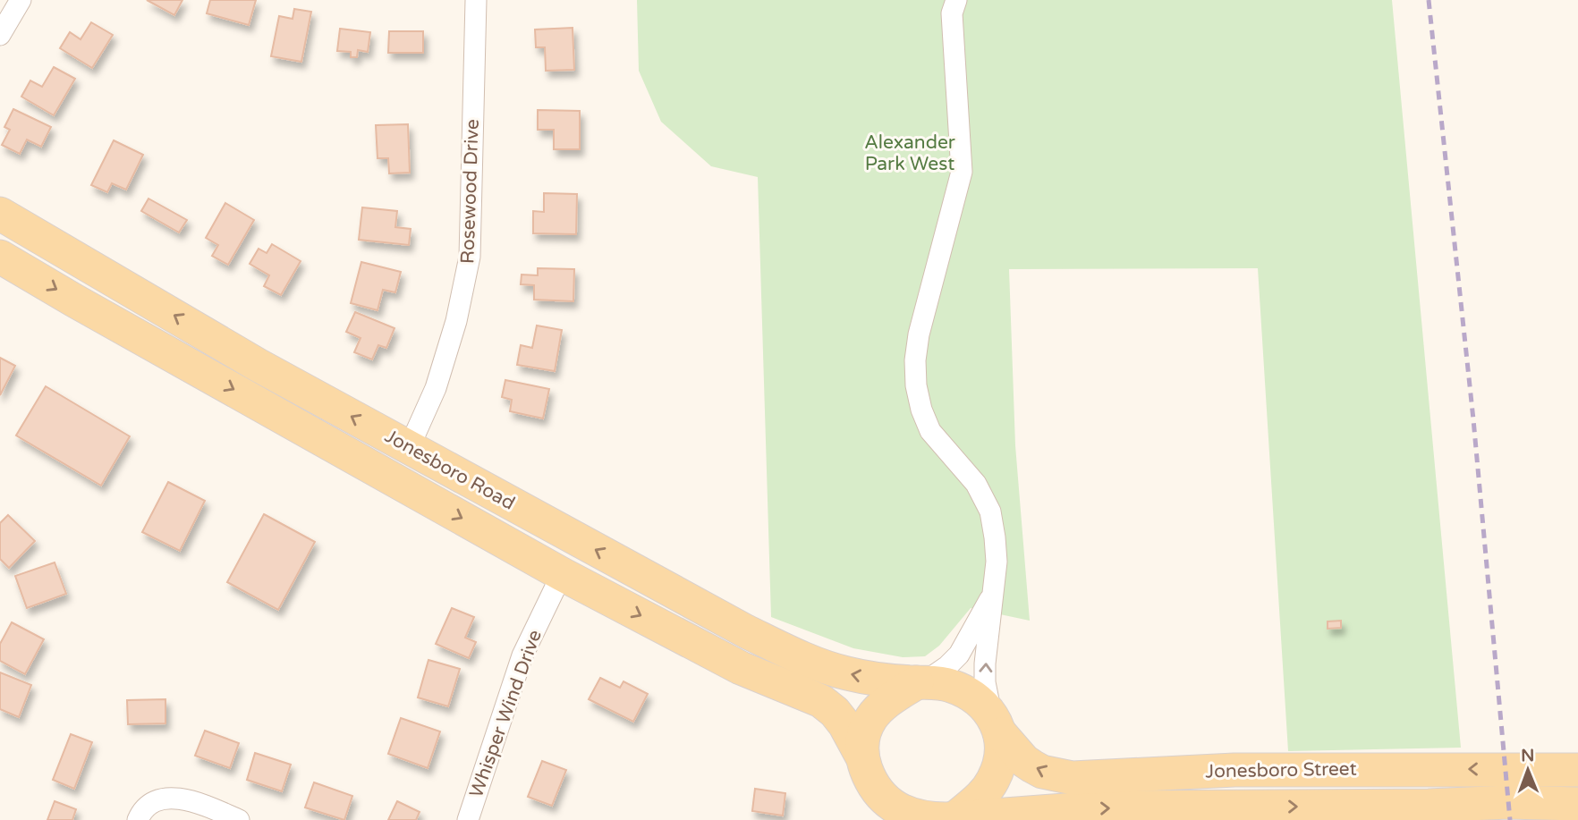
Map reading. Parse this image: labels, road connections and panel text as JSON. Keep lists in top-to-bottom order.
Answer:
{
  "streets": {
    "main road": ["Jonesboro Road", "Jonesboro Street"],
    "street": ["Rosewood Drive", "Whisper Wind Drive"]
  },
  "crossings": [
    ["Rosewood Drive", "Jonesboro Road"],
    ["Jonesboro Road", "Whisper Wind Drive"],
    ["Jonesboro Road", "Jonesboro Street"]
  ],
  "parks": ["Alexander Park West"],
  "north": "top"
}
